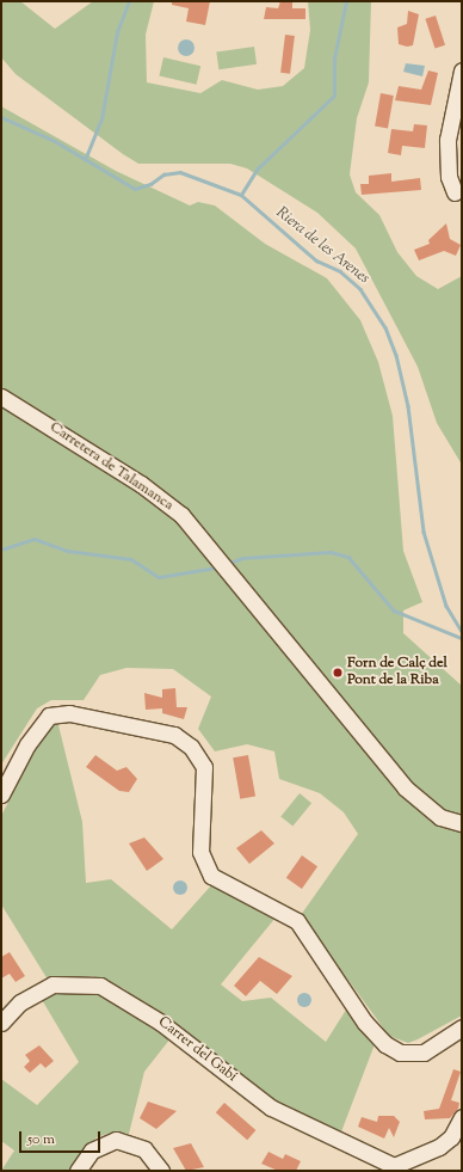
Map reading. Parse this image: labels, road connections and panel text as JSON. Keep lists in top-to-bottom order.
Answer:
{
  "streets": {
    "street": ["Carretera de Talamanca", "Carrer del Gabí"]
  },
  "water": ["Riera de les Arenes"],
  "places": ["Forn de Calç del Pont de la Riba"],
  "scale_bar": "50 m"
}
